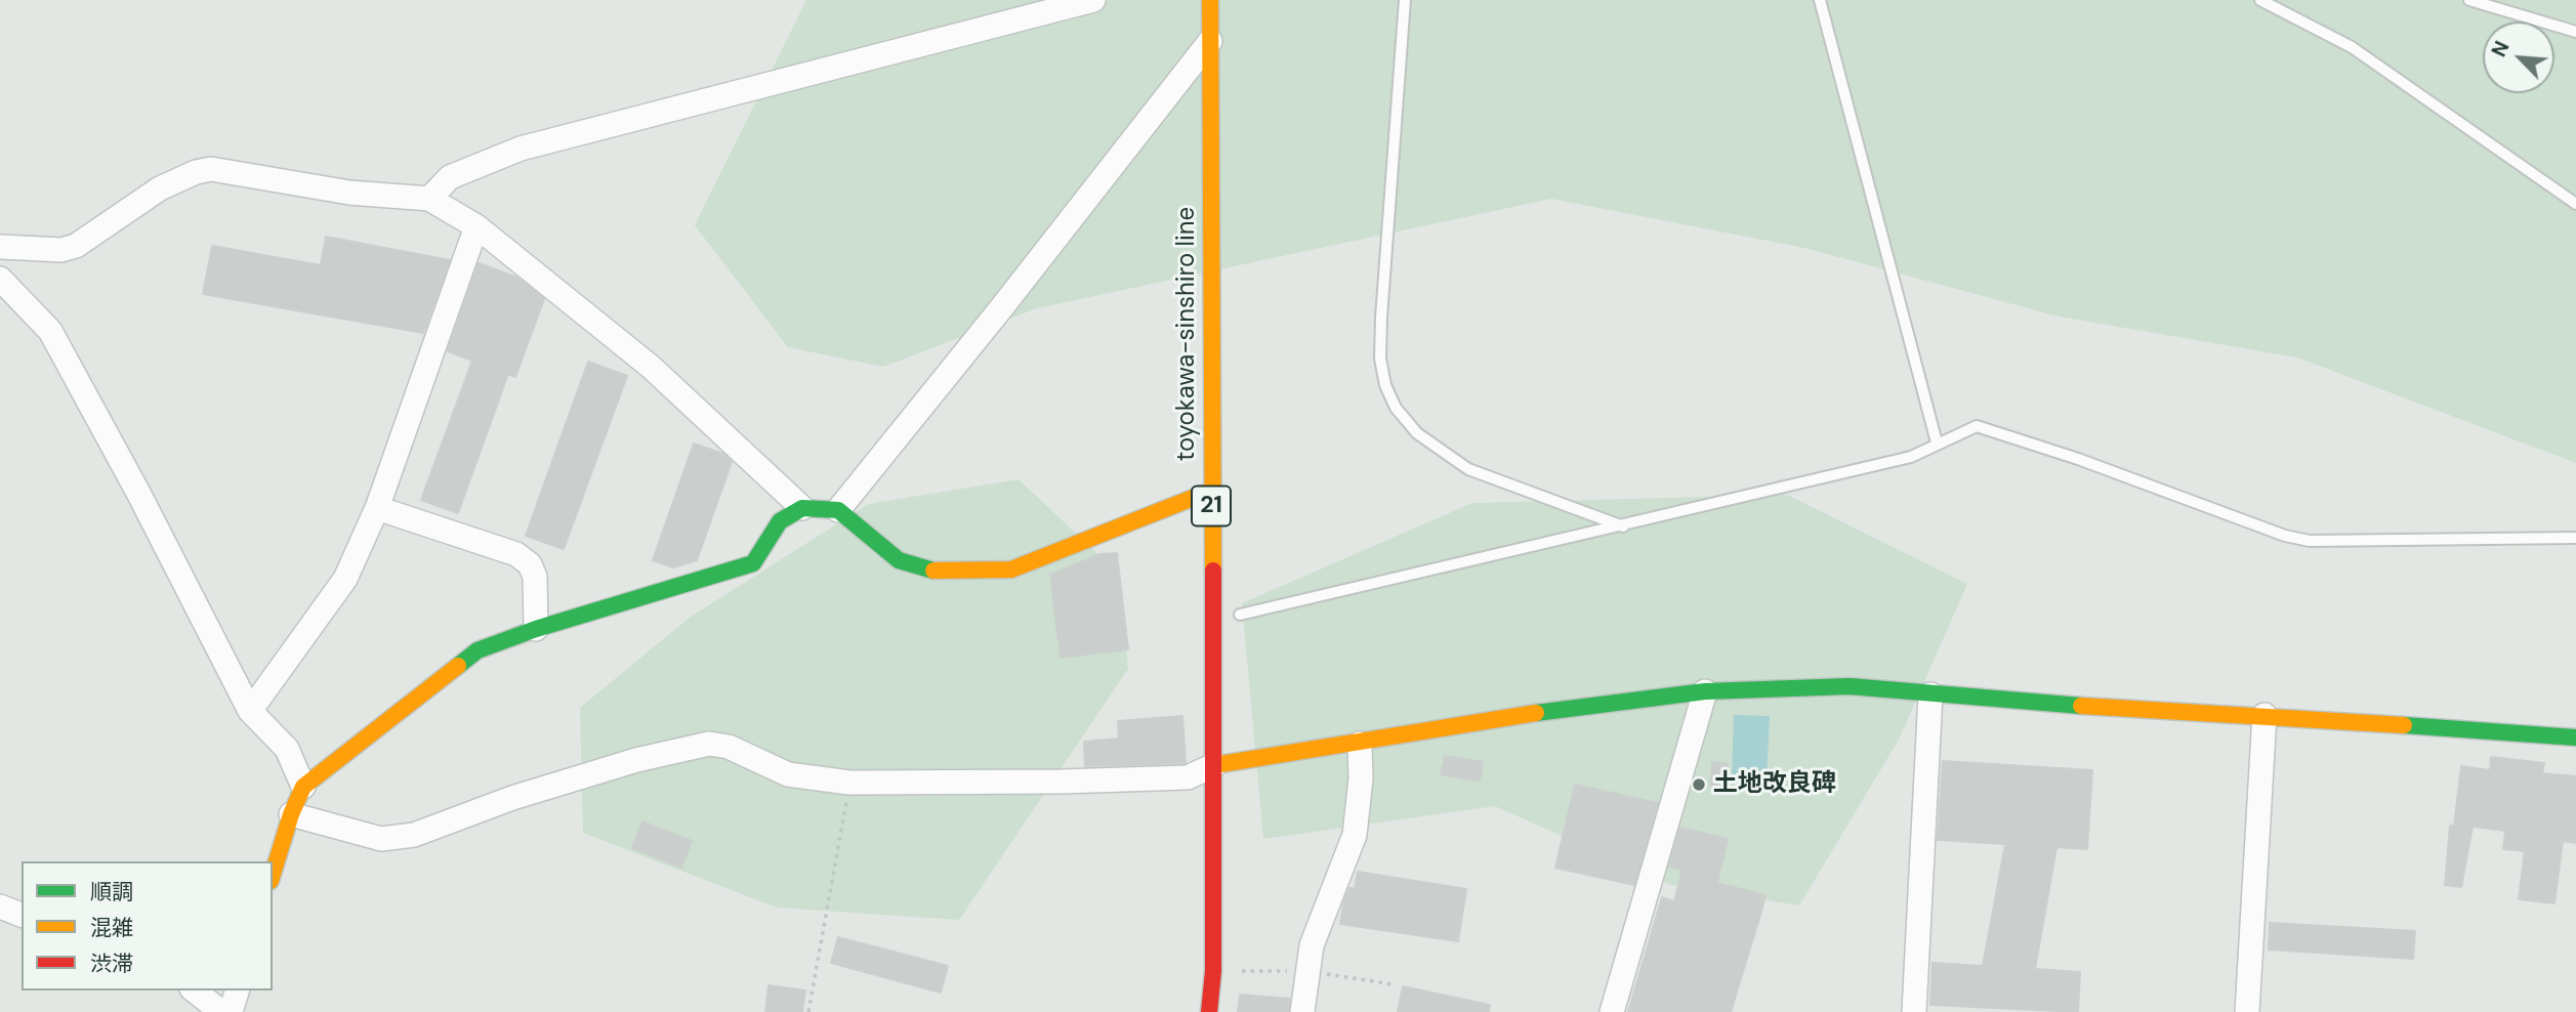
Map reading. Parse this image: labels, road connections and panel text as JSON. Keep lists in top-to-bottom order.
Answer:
{
  "streets": {
    "street": ["toyokawa-sinshiro line", "21"]
  },
  "places": ["土地改良碑"],
  "legend": ["順調", "混雑", "渋滞"],
  "north": "top left"
}
